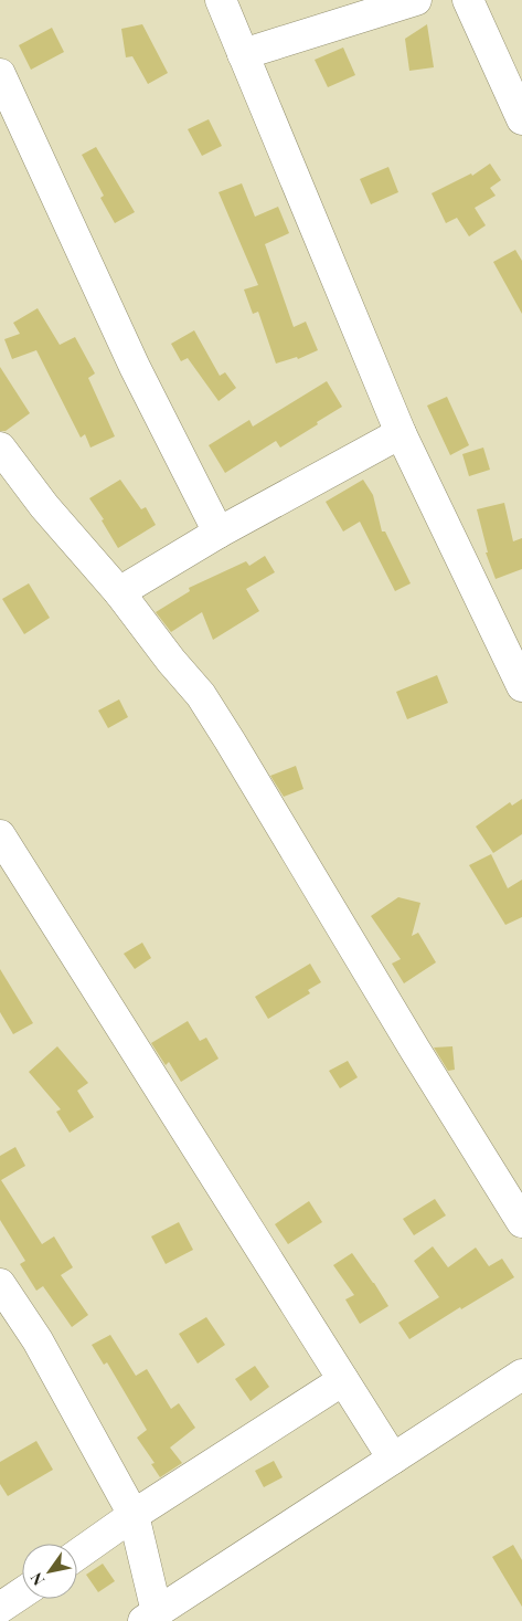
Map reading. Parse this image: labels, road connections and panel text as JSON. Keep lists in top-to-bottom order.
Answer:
{
  "north": "bottom left"
}
